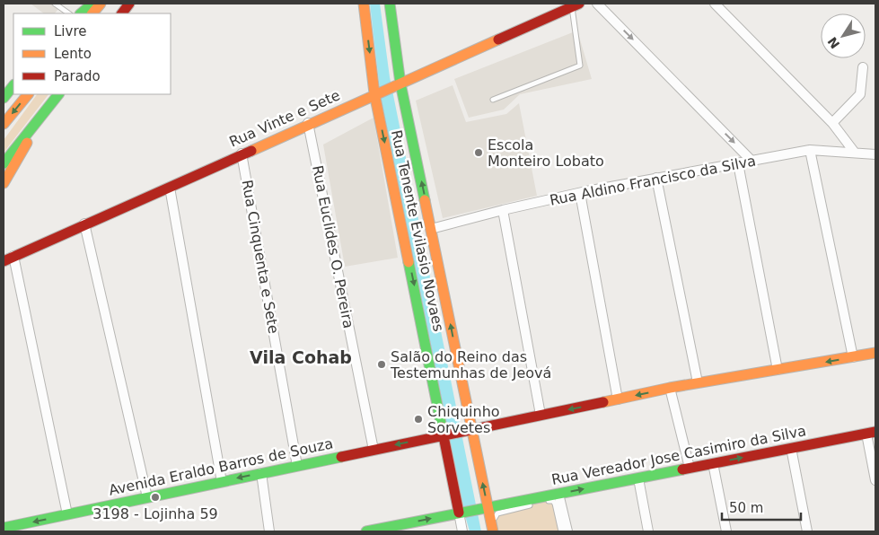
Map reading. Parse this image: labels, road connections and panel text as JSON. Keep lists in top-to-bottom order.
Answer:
{
  "streets": {
    "main road": [
      "Rua Vinte e Sete",
      "Rua Tenente Evilasio Novaes",
      "Rua Vereador Jose Casimiro da Silva",
      "Avenida Eraldo Barros de Souza"
    ],
    "street": ["Rua Aldino Francisco da Silva", "Rua Euclides O. Pereira", "Rua Cinquenta e Sete"]
  },
  "crossings": [
    ["Rua Vinte e Sete", "Rua Tenente Evilasio Novaes"],
    ["Rua Vinte e Sete", "Rua Euclides O. Pereira"],
    ["Rua Vinte e Sete", "Rua Cinquenta e Sete"],
    ["Rua Tenente Evilasio Novaes", "Rua Vereador Jose Casimiro da Silva"],
    ["Rua Tenente Evilasio Novaes", "Avenida Eraldo Barros de Souza"],
    ["Rua Euclides O. Pereira", "Avenida Eraldo Barros de Souza"],
    ["Rua Cinquenta e Sete", "Avenida Eraldo Barros de Souza"]
  ],
  "one_way": ["Avenida Eraldo Barros de Souza"],
  "districts": ["Vila Cohab"],
  "places": [
    "Escola Monteiro Lobato",
    "Salão do Reino das Testemunhas de Jeová",
    "Chiquinho Sorvetes",
    "3198 - Lojinha 59"
  ],
  "legend": ["Livre", "Lento", "Parado"],
  "scale_bar": "50 m",
  "north": "bottom left"
}
